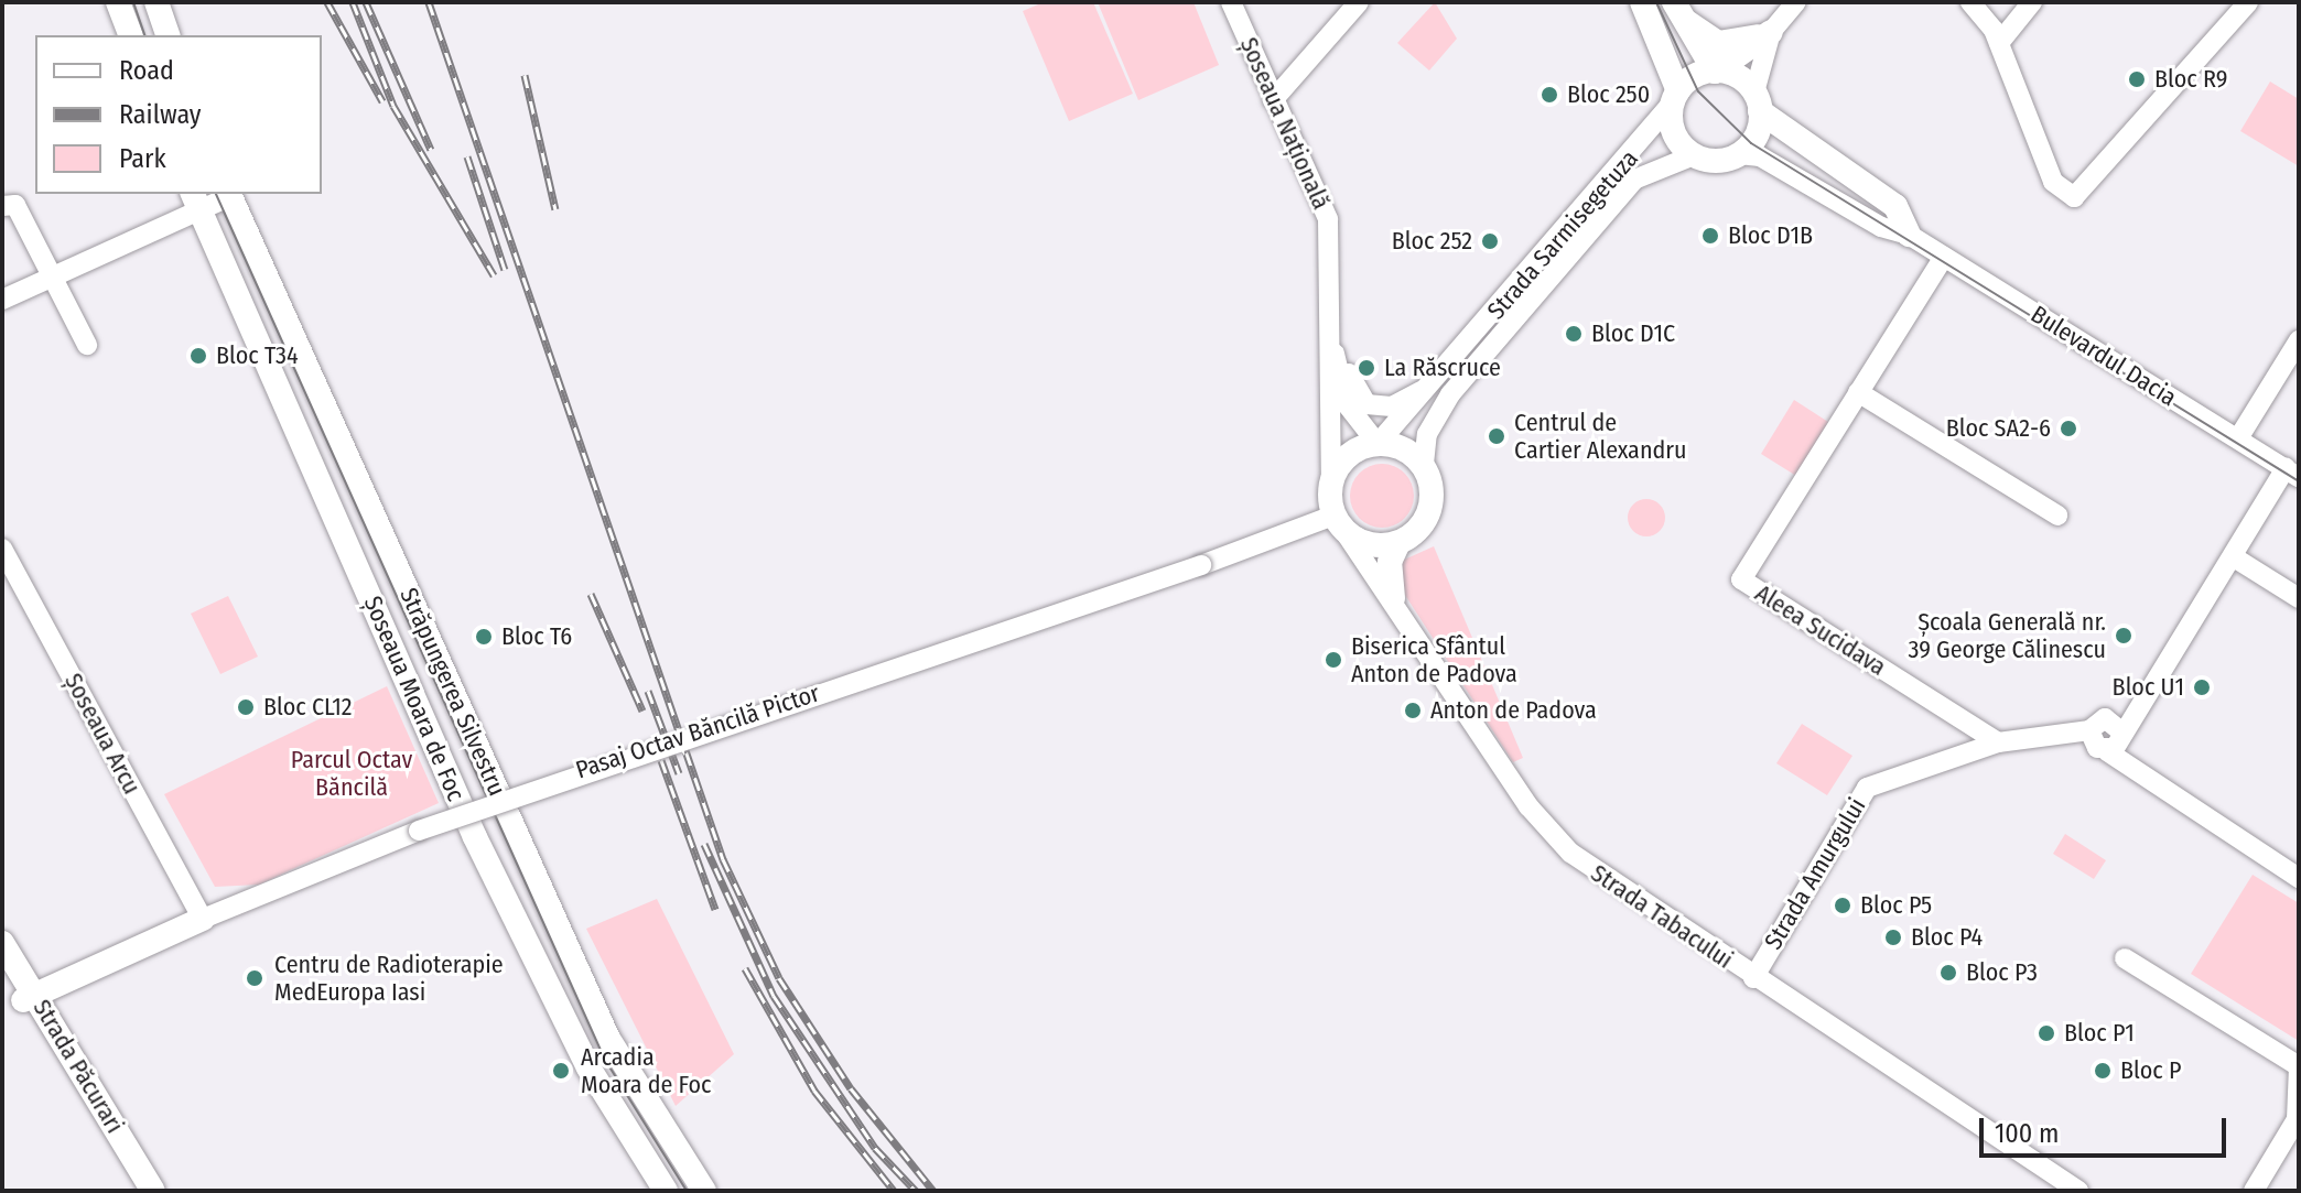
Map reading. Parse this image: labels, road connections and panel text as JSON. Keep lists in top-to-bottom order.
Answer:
{
  "streets": {
    "main road": ["Străpungerea Silvestru", "Șoseaua Moara de Foc", "Strada Păcurari"],
    "street": [
      "Șoseaua Națională",
      "Strada Sarmisegetuza",
      "Bulevardul Dacia",
      "Aleea Sucidava",
      "Pasaj Octav Băncilă Pictor",
      "Șoseaua Arcu",
      "Strada Amurgului",
      "Strada Tabacului"
    ]
  },
  "crossings": [
    ["Șoseaua Națională", "Strada Sarmisegetuza"],
    ["Șoseaua Națională", "Pasaj Octav Băncilă Pictor"],
    ["Șoseaua Națională", "Strada Tabacului"],
    ["Strada Sarmisegetuza", "Bulevardul Dacia"],
    ["Strada Sarmisegetuza", "Pasaj Octav Băncilă Pictor"],
    ["Strada Sarmisegetuza", "Strada Tabacului"],
    ["Bulevardul Dacia", "Aleea Sucidava"],
    ["Aleea Sucidava", "Strada Amurgului"],
    ["Pasaj Octav Băncilă Pictor", "Șoseaua Arcu"],
    ["Pasaj Octav Băncilă Pictor", "Strada Tabacului"],
    ["Strada Amurgului", "Strada Tabacului"]
  ],
  "parks": ["Parcul Octav Băncilă"],
  "places": [
    "Bloc R9",
    "Bloc 250",
    "Bloc D1B",
    "Bloc 252",
    "Bloc D1C",
    "Bloc T34",
    "La Răscruce",
    "Bloc SA2-6",
    "Centrul de Cartier Alexandru",
    "Școala Generală nr. 39 George Călinescu",
    "Bloc T6",
    "Biserica Sfântul Anton de Padova",
    "Bloc U1",
    "Bloc CL12",
    "Anton de Padova",
    "Bloc P5",
    "Bloc P4",
    "Bloc P3",
    "Centru de Radioterapie MedEuropa Iasi",
    "Bloc P1",
    "Arcadia Moara de Foc",
    "Bloc P"
  ],
  "legend": ["Road", "Railway", "Park"],
  "scale_bar": "100 m"
}
